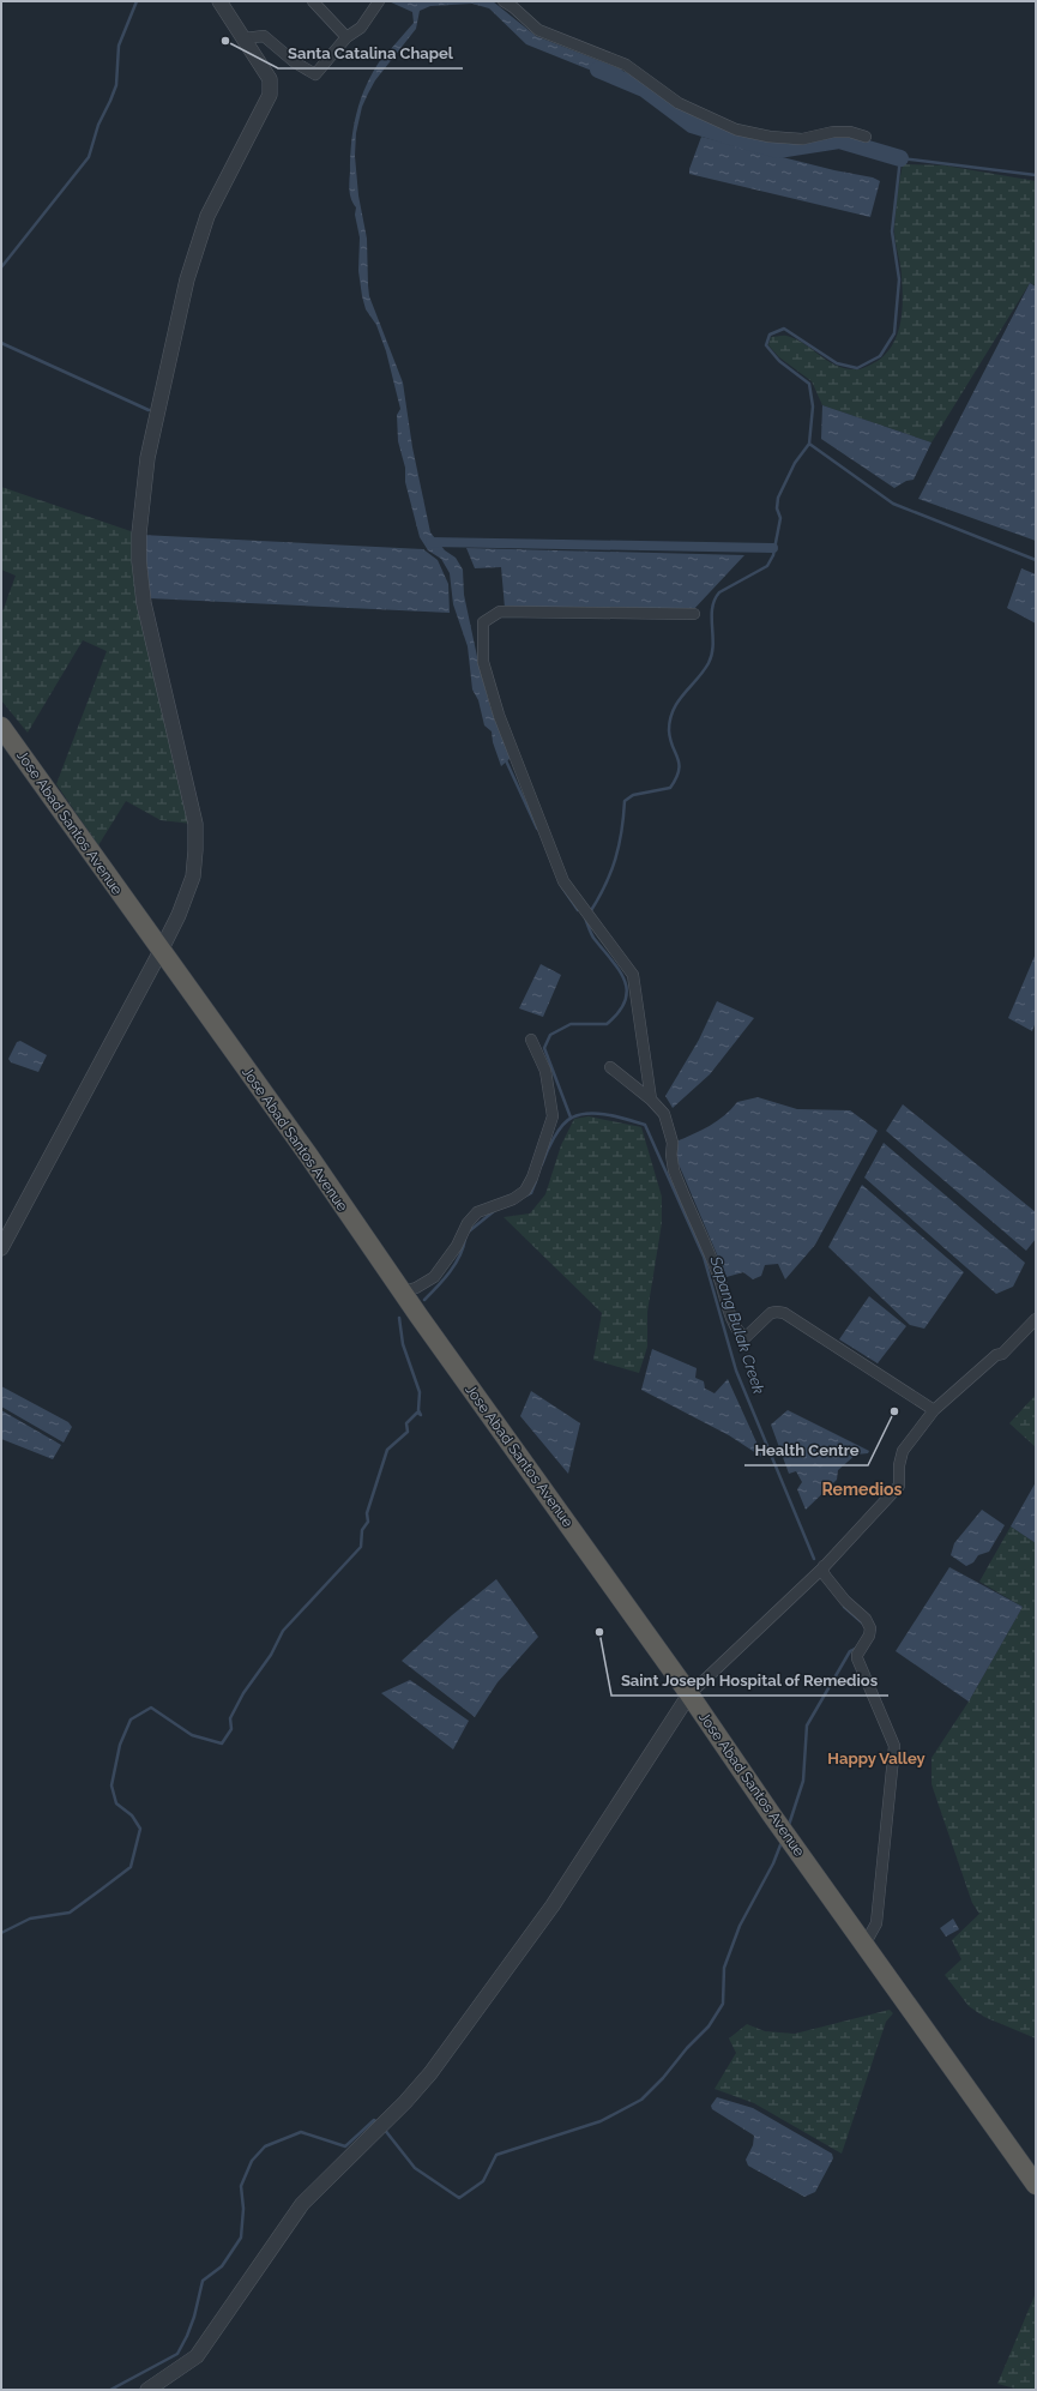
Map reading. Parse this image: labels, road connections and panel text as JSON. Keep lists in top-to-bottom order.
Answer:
{
  "streets": {
    "highway": ["Jose Abad Santos Avenue"]
  },
  "districts": ["Remedios", "Happy Valley"],
  "water": ["Sapang Bulak Creek"],
  "places": ["Santa Catalina Chapel", "Health Centre", "Saint Joseph Hospital of Remedios"]
}
